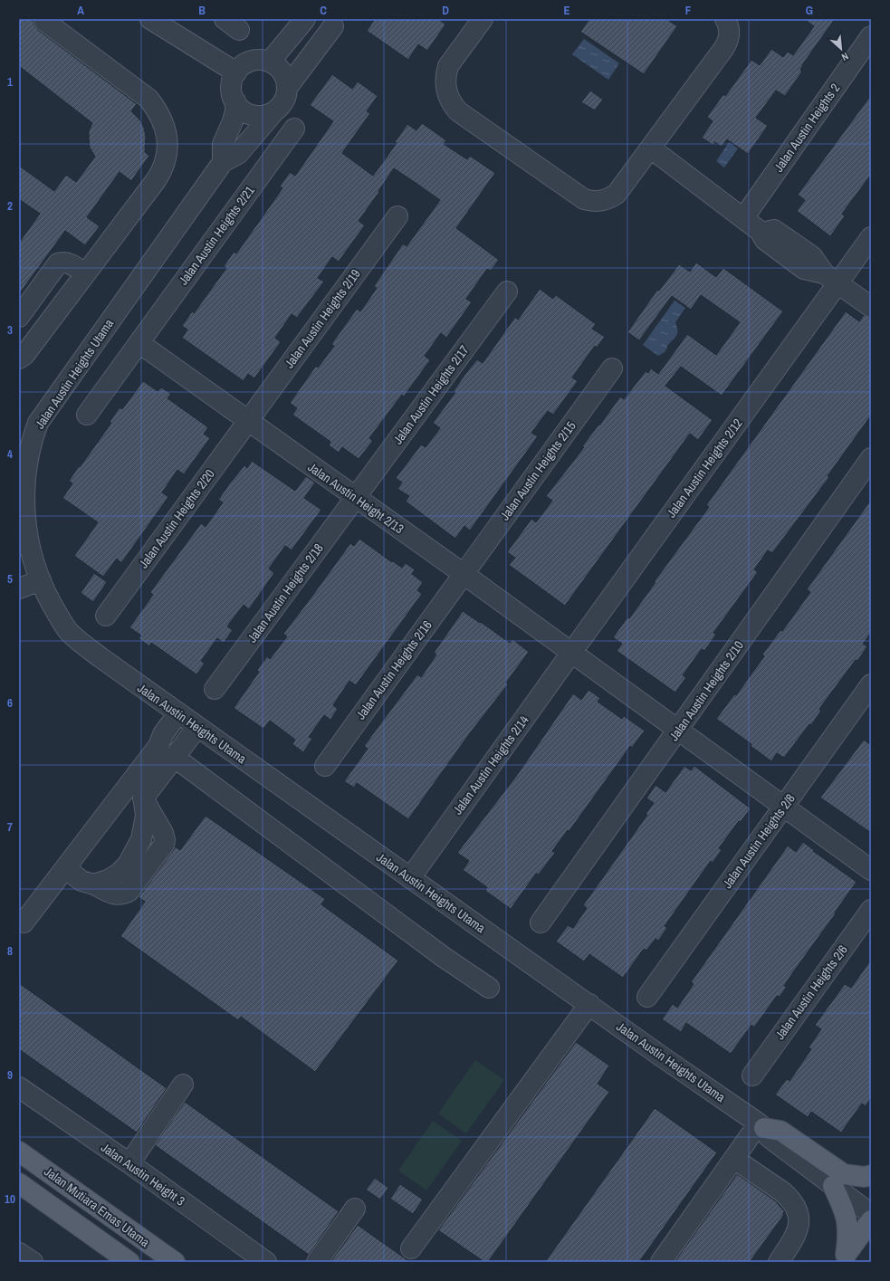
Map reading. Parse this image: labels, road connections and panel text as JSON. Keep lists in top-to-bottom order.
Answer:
{
  "streets": {
    "main road": ["Jalan Mutiara Emas Utama"],
    "street": [
      "Jalan Austin Heights 2",
      "Jalan Austin Heights 2/21",
      "Jalan Austin Heights 2/19",
      "Jalan Austin Heights Utama",
      "Jalan Austin Heights 2/17",
      "Jalan Austin Heights 2/12",
      "Jalan Austin Heights 2/15",
      "Jalan Austin Height 2/13",
      "Jalan Austin Heights 2/20",
      "Jalan Austin Heights 2/18",
      "Jalan Austin Heights 2/16",
      "Jalan Austin Heights 2/10",
      "Jalan Austin Heights 2/14",
      "Jalan Austin Heights 2/8",
      "Jalan Austin Heights 2/6",
      "Jalan Austin Height 3"
    ]
  },
  "crossings": [
    ["Jalan Austin Heights 2/21", "Jalan Austin Height 2/13"],
    ["Jalan Austin Heights 2/19", "Jalan Austin Height 2/13"],
    ["Jalan Austin Heights 2/19", "Jalan Austin Heights 2/20"],
    ["Jalan Austin Heights Utama", "Jalan Austin Heights 2/14"],
    ["Jalan Austin Heights 2/17", "Jalan Austin Height 2/13"],
    ["Jalan Austin Heights 2/17", "Jalan Austin Heights 2/18"],
    ["Jalan Austin Heights 2/12", "Jalan Austin Height 2/13"],
    ["Jalan Austin Heights 2/12", "Jalan Austin Heights 2/14"],
    ["Jalan Austin Heights 2/15", "Jalan Austin Height 2/13"],
    ["Jalan Austin Heights 2/15", "Jalan Austin Heights 2/16"],
    ["Jalan Austin Height 2/13", "Jalan Austin Heights 2/20"],
    ["Jalan Austin Height 2/13", "Jalan Austin Heights 2/18"],
    ["Jalan Austin Height 2/13", "Jalan Austin Heights 2/16"],
    ["Jalan Austin Height 2/13", "Jalan Austin Heights 2/10"],
    ["Jalan Austin Height 2/13", "Jalan Austin Heights 2/14"],
    ["Jalan Austin Height 2/13", "Jalan Austin Heights 2/8"]
  ],
  "north": "bottom right",
  "grid": {
    "columns": [
      "A",
      "B",
      "C",
      "D",
      "E",
      "F",
      "G"
    ],
    "rows": [
      "1",
      "2",
      "3",
      "4",
      "5",
      "6",
      "7",
      "8",
      "9",
      "10"
    ]
  }
}
